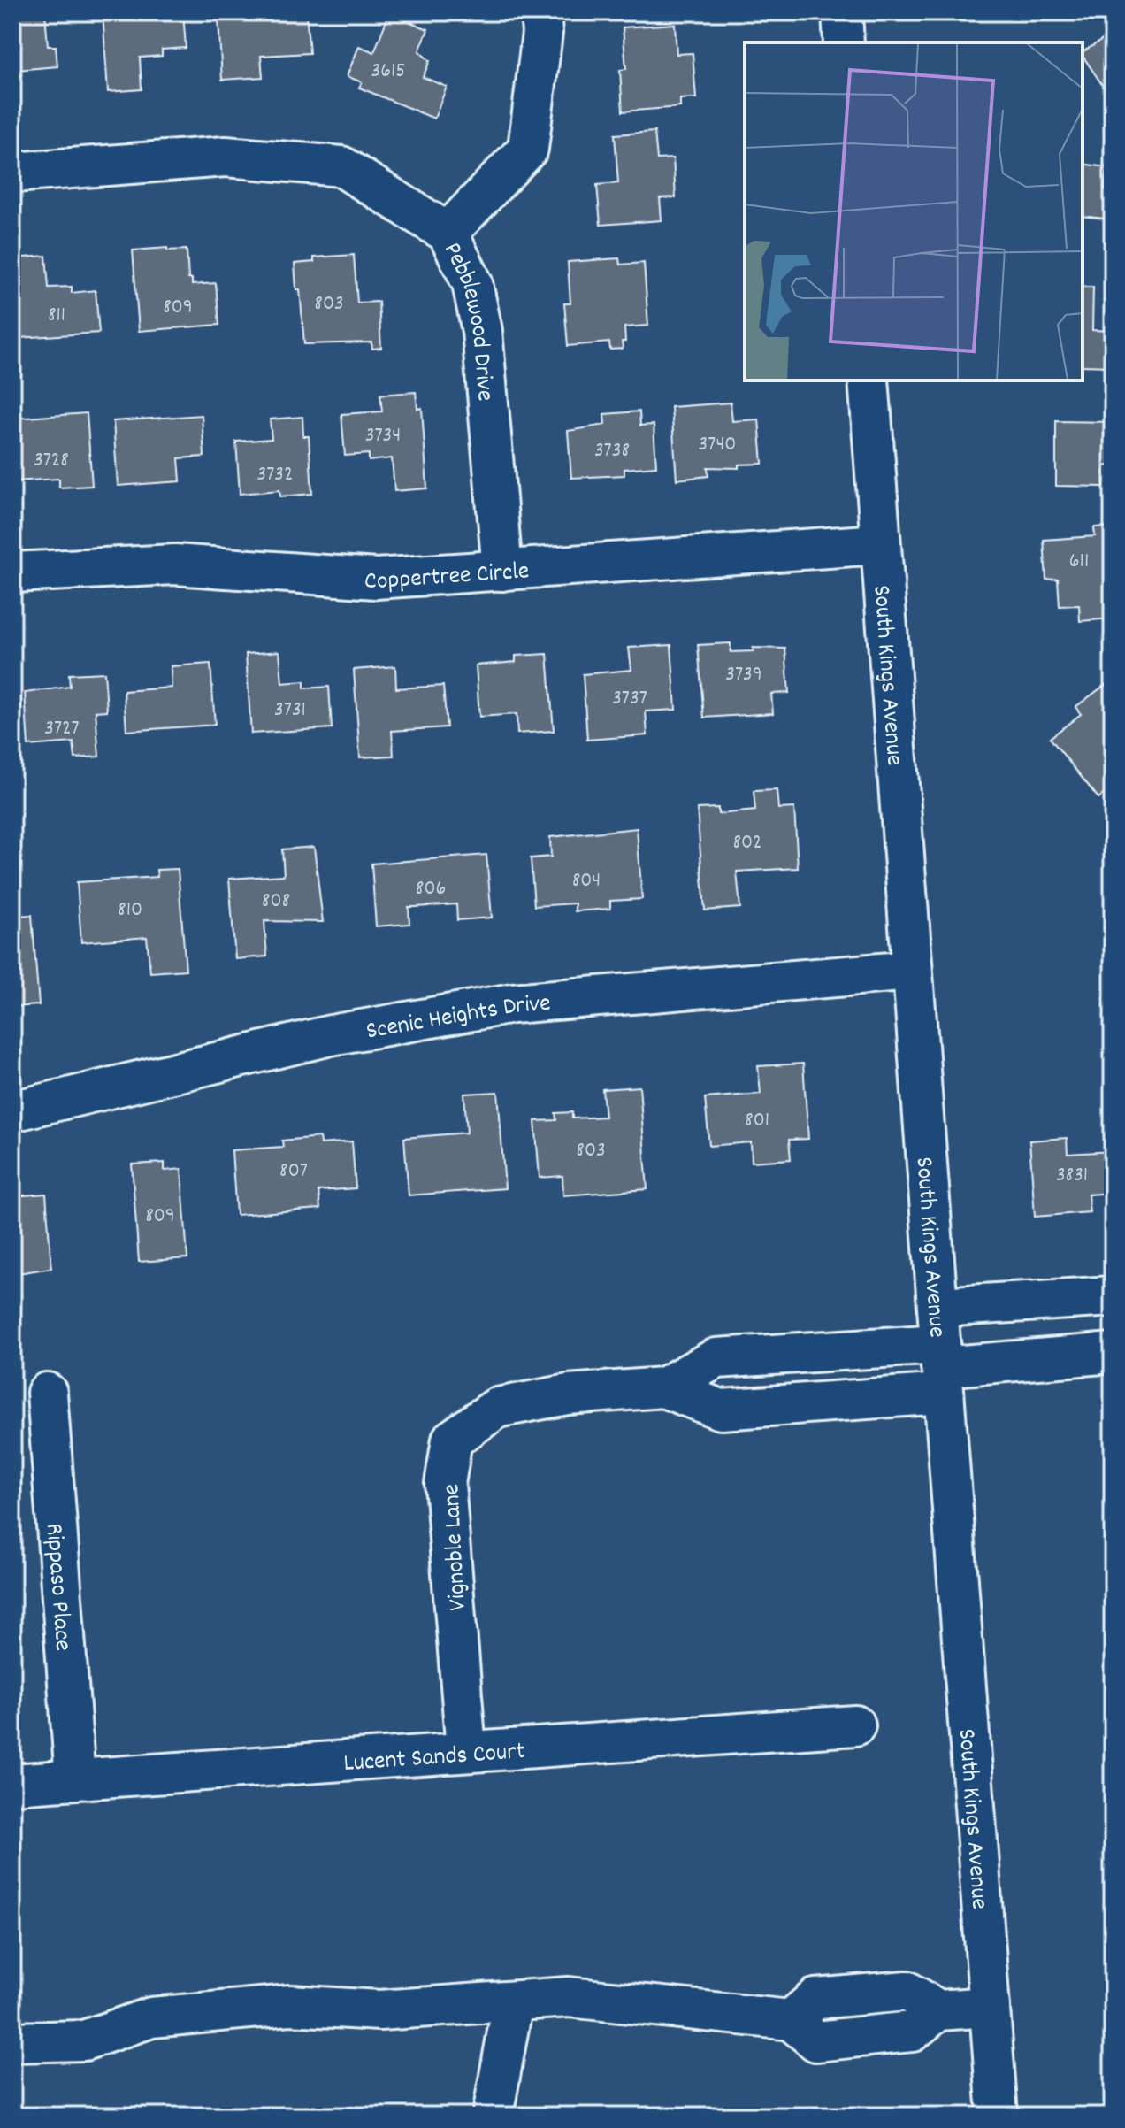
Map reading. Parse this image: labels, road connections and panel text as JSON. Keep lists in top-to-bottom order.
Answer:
{
  "streets": {
    "street": [
      "Pebblewood Drive",
      "Coppertree Circle",
      "South Kings Avenue",
      "Scenic Heights Drive",
      "Vignoble Lane",
      "Rippaso Place",
      "Lucent Sands Court"
    ]
  },
  "crossings": [
    ["Pebblewood Drive", "Coppertree Circle"],
    ["Coppertree Circle", "South Kings Avenue"],
    ["South Kings Avenue", "Scenic Heights Drive"],
    ["South Kings Avenue", "Vignoble Lane"],
    ["Vignoble Lane", "Lucent Sands Court"],
    ["Rippaso Place", "Lucent Sands Court"]
  ],
  "house_numbers": [
    "3615",
    "803",
    "809",
    "811",
    "3734",
    "3740",
    "3738",
    "3728",
    "3732",
    "611",
    "3739",
    "3737",
    "3731",
    "3727",
    "802",
    "804",
    "806",
    "808",
    "810",
    "801",
    "803",
    "807",
    "3831",
    "809"
  ]
}
